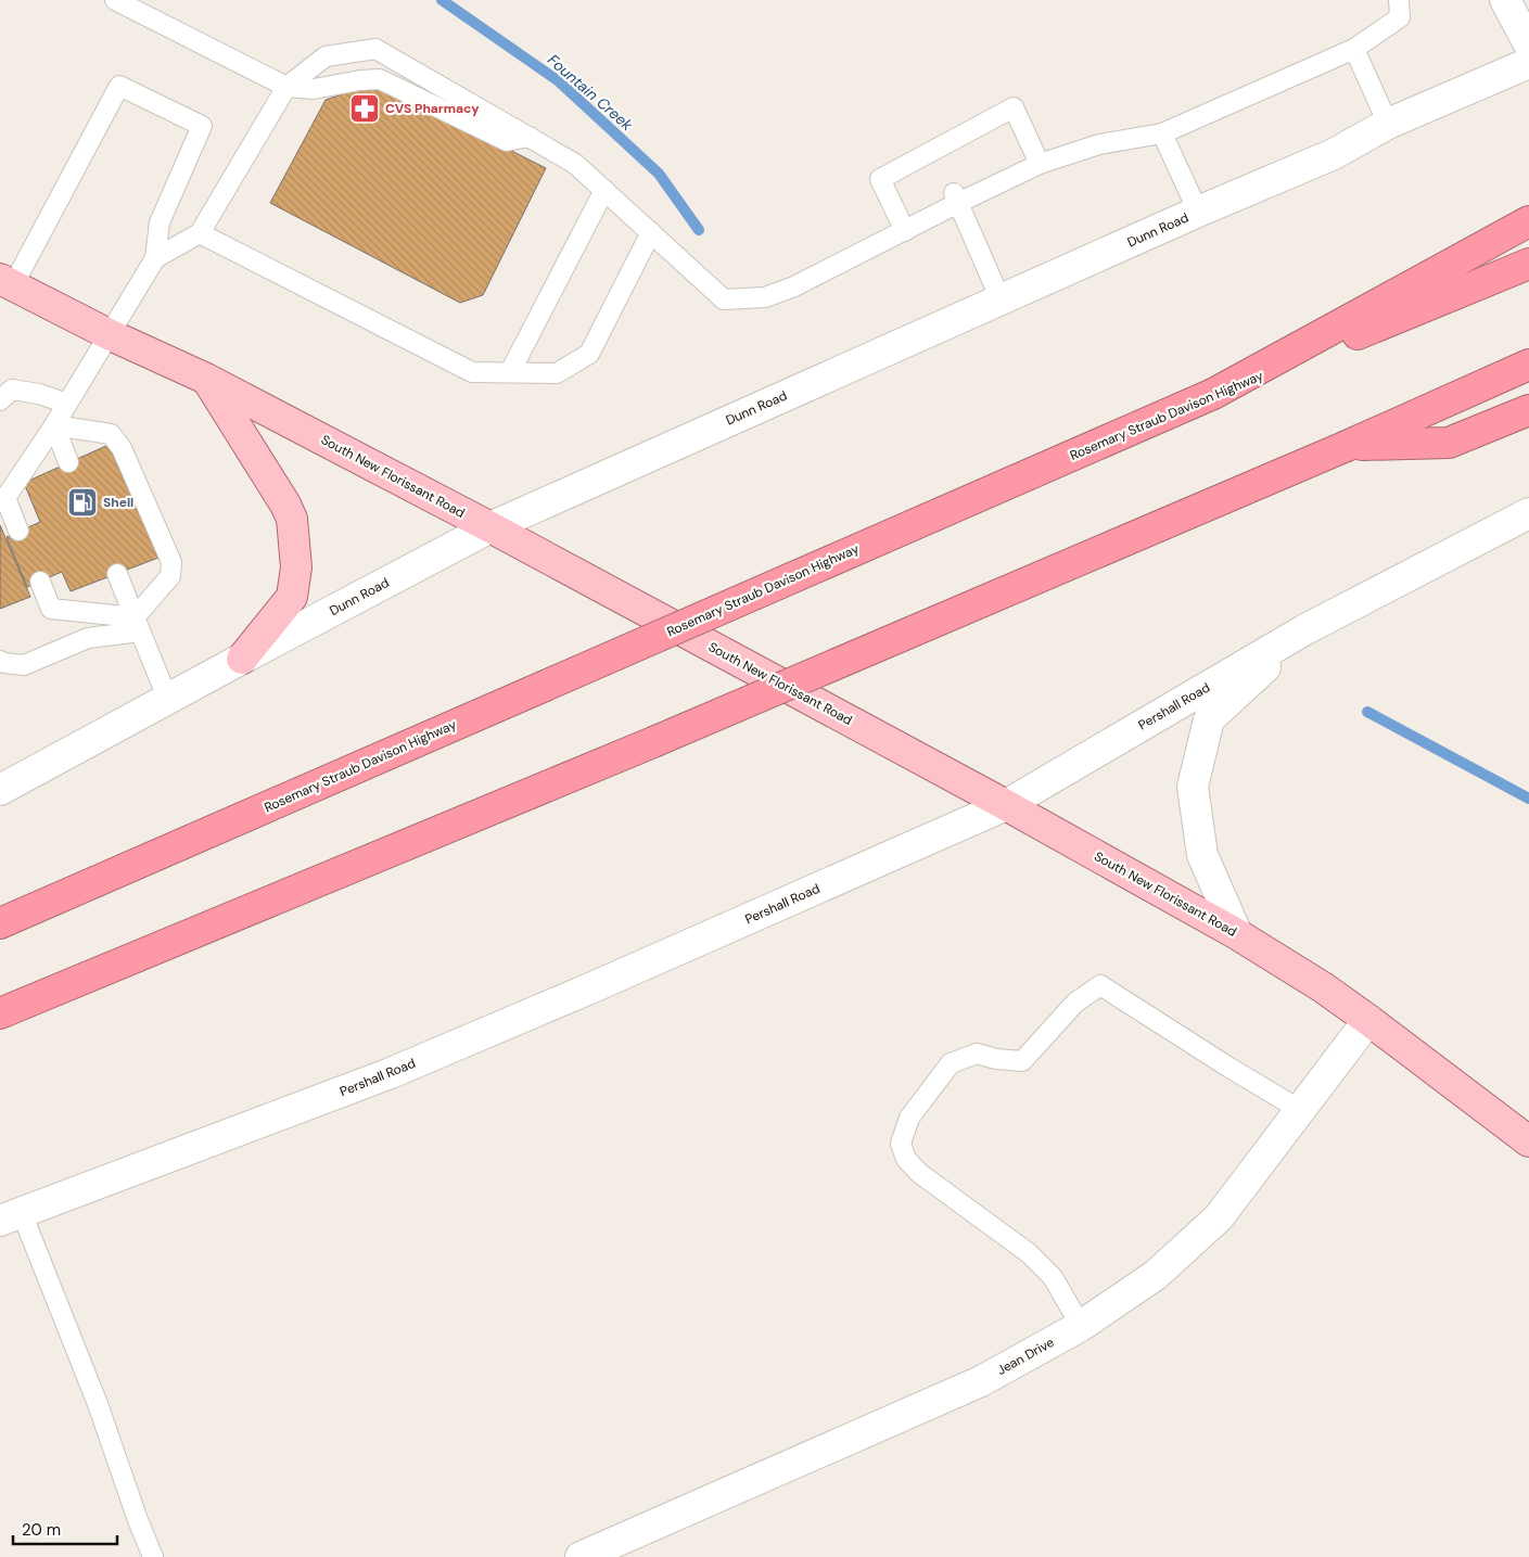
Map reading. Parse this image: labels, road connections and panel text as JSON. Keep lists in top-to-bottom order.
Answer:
{
  "streets": {
    "highway": ["Rosemary Straub Davison Highway"],
    "main road": ["South New Florissant Road"],
    "street": ["Dunn Road", "Pershall Road", "Jean Drive"]
  },
  "crossings": [
    ["Dunn Road", "South New Florissant Road"],
    ["South New Florissant Road", "Pershall Road"],
    ["South New Florissant Road", "Jean Drive"]
  ],
  "water": ["Fountain Creek"],
  "places": {
    "pharmacy": ["CVS Pharmacy"],
    "fuel station": ["Shell"]
  },
  "scale_bar": "20 m"
}
